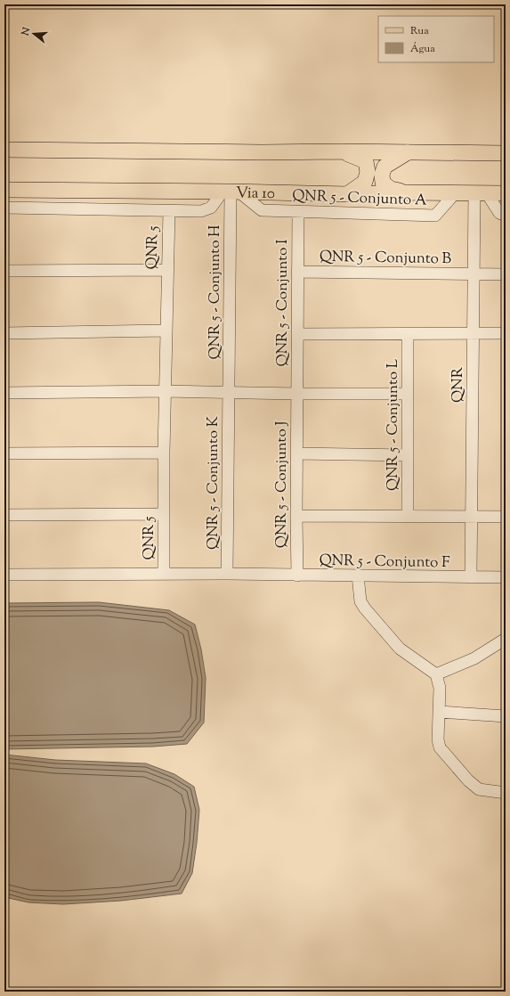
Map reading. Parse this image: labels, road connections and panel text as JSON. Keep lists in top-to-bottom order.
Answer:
{
  "streets": {
    "main road": ["Via 10"],
    "street": [
      "QNR 5 - Conjunto A",
      "QNR 5",
      "QNR 5 - Conjunto B",
      "QNR 5 - Conjunto H",
      "QNR 5 - Conjunto I",
      "QNR",
      "QNR 5 - Conjunto L",
      "QNR 5 - Conjunto K",
      "QNR 5 - Conjunto J",
      "QNR 5 - Conjunto F"
    ]
  },
  "crossings": [
    ["Via 10", "QNR 5 - Conjunto A"],
    ["Via 10", "QNR 5"],
    ["Via 10", "QNR 5 - Conjunto H"],
    ["Via 10", "QNR"],
    ["QNR 5 - Conjunto A", "QNR 5"],
    ["QNR 5 - Conjunto A", "QNR 5 - Conjunto H"],
    ["QNR 5 - Conjunto A", "QNR 5 - Conjunto I"],
    ["QNR 5", "QNR 5 - Conjunto H"],
    ["QNR 5", "QNR 5 - Conjunto K"],
    ["QNR 5", "QNR 5 - Conjunto J"],
    ["QNR 5", "QNR 5 - Conjunto F"],
    ["QNR 5 - Conjunto B", "QNR 5 - Conjunto I"],
    ["QNR 5 - Conjunto B", "QNR"],
    ["QNR 5 - Conjunto H", "QNR 5 - Conjunto K"],
    ["QNR 5 - Conjunto I", "QNR 5 - Conjunto J"],
    ["QNR", "QNR 5 - Conjunto F"],
    ["QNR 5 - Conjunto J", "QNR 5 - Conjunto F"]
  ],
  "legend": ["Rua", "Água"],
  "north": "left"
}
